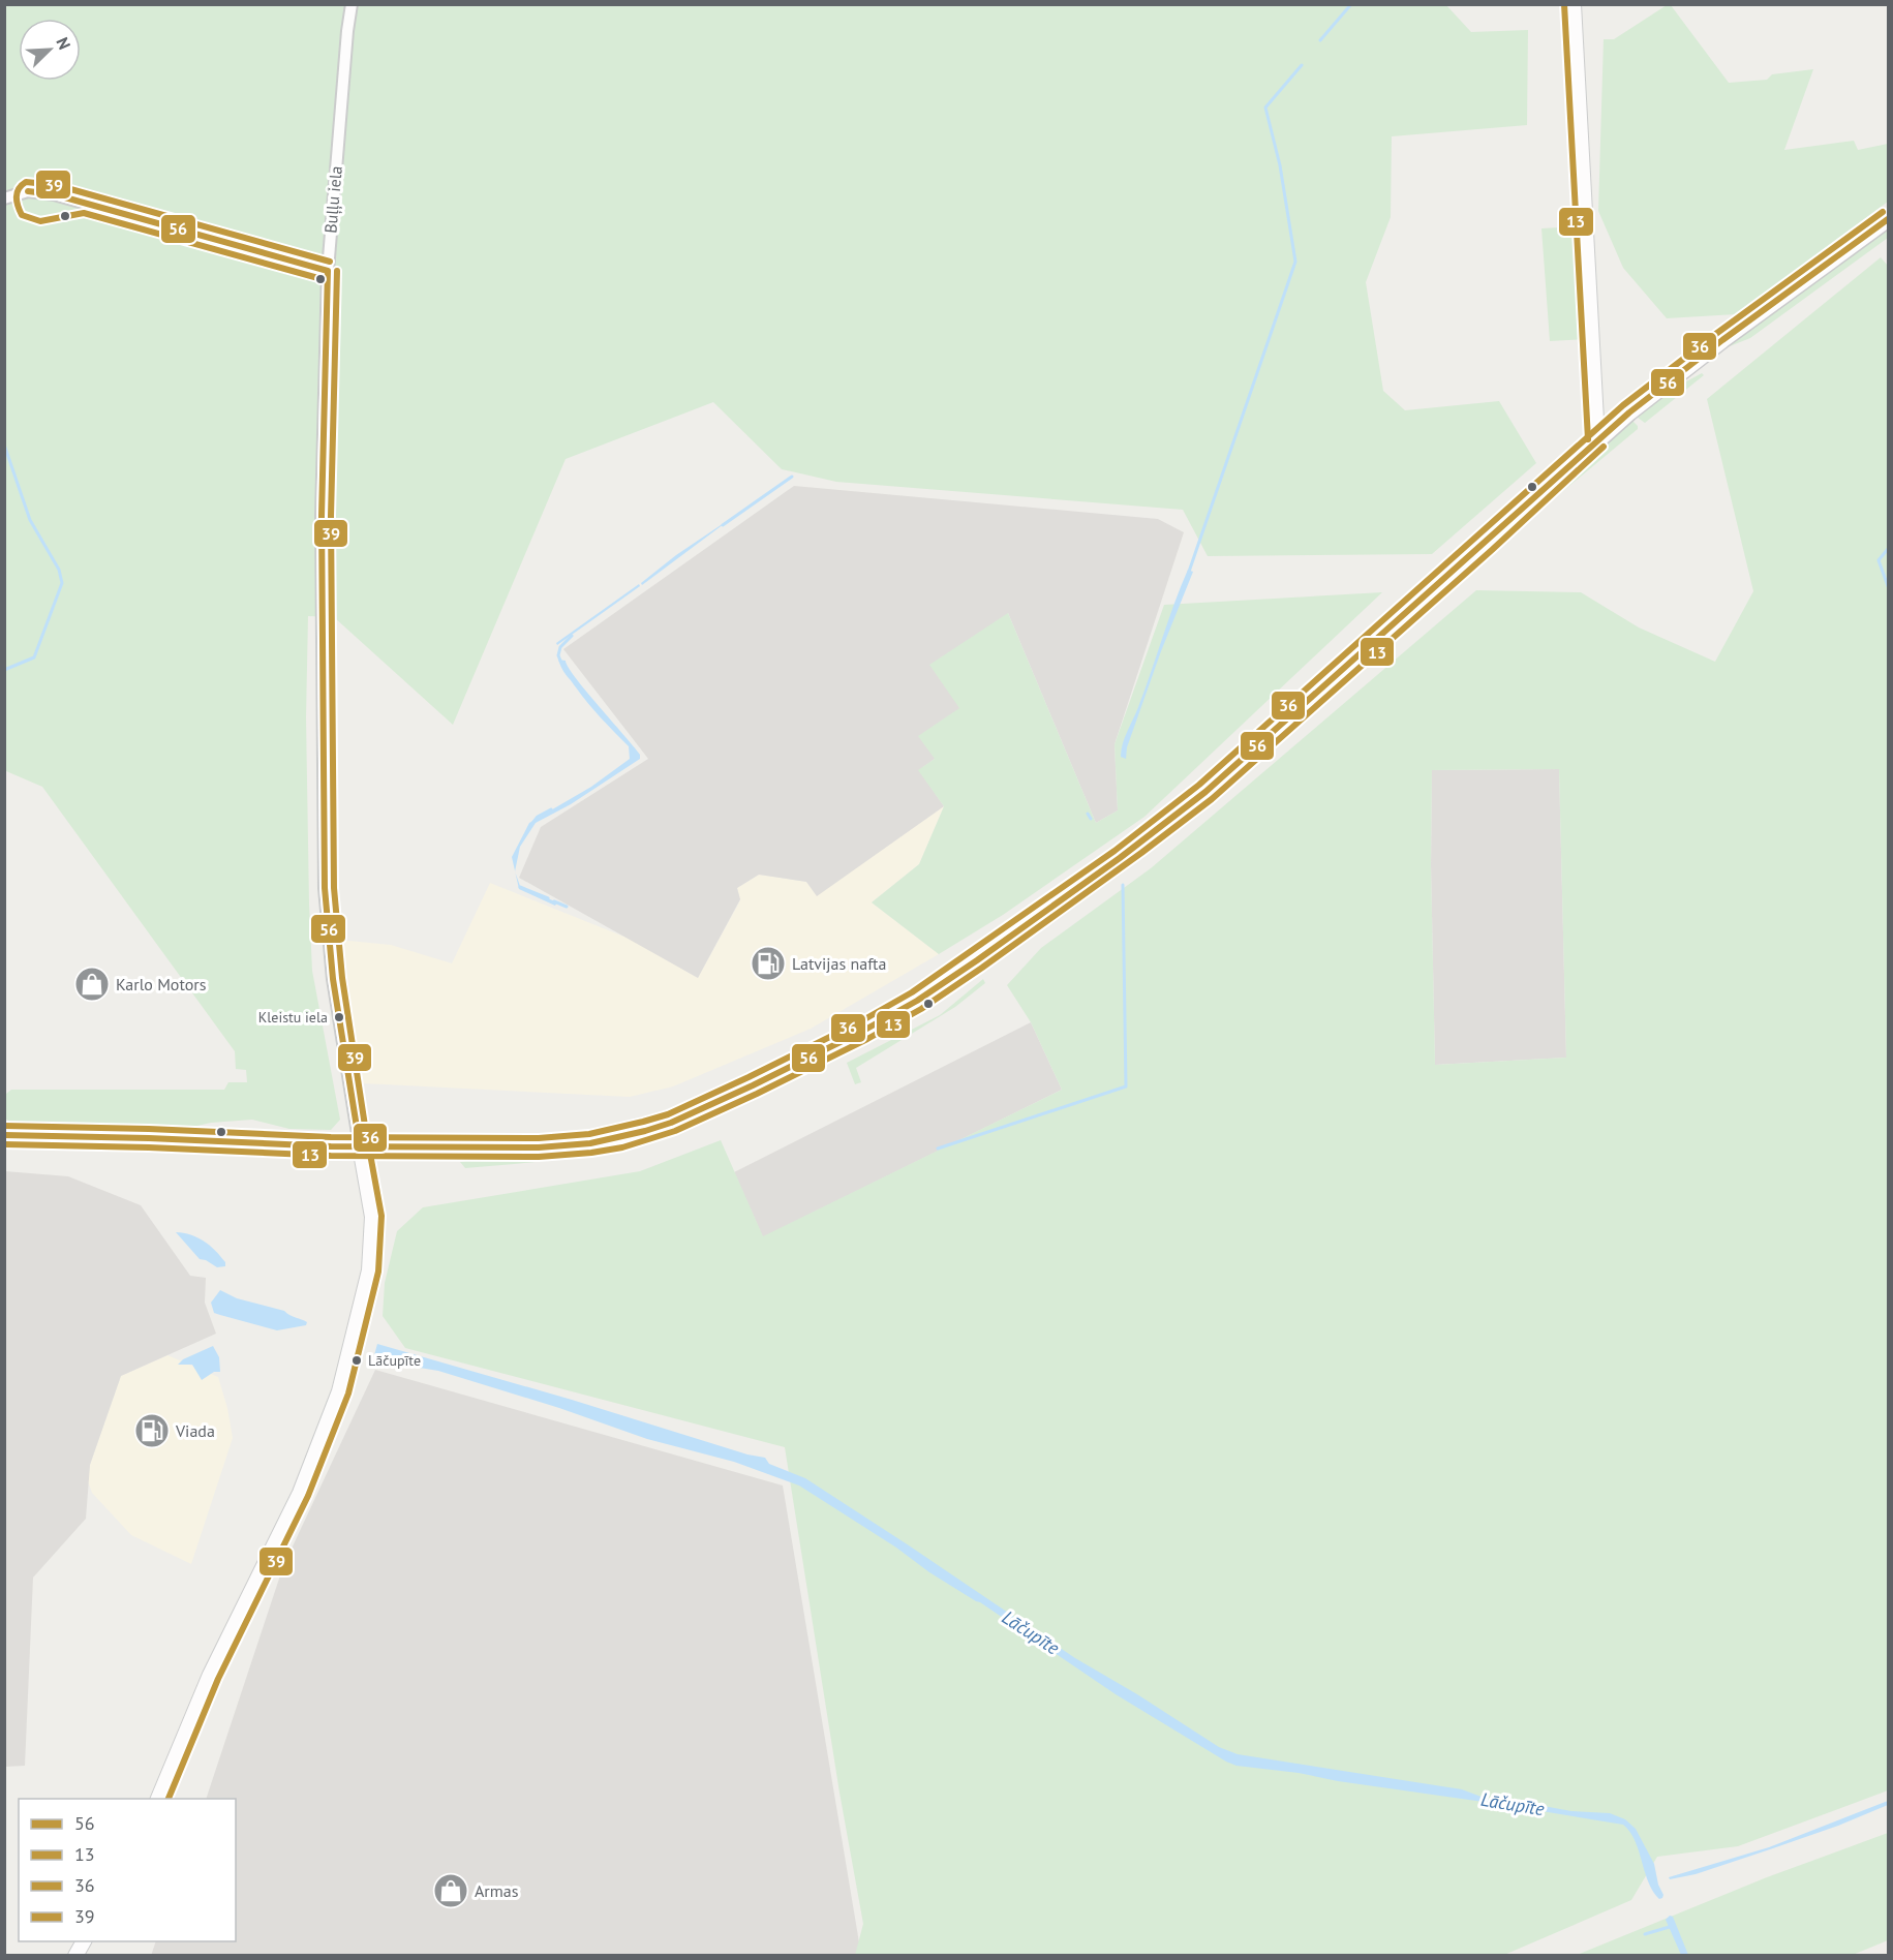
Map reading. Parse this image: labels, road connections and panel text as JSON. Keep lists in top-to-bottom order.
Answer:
{
  "streets": {
    "street": ["Buļļu iela"]
  },
  "water": ["Lāčupīte"],
  "places": {
    "fuel station": ["Latvijas nafta", "Viada"],
    "shop": ["Karlo Motors", "Armas"],
    "other": ["Kleistu iela", "Lāčupīte"]
  },
  "lines": [
    "transit line 13",
    "transit line 39",
    "transit line 56",
    "transit line 36"
  ],
  "legend": [
    "56",
    "13",
    "36",
    "39"
  ],
  "north": "top right"
}
